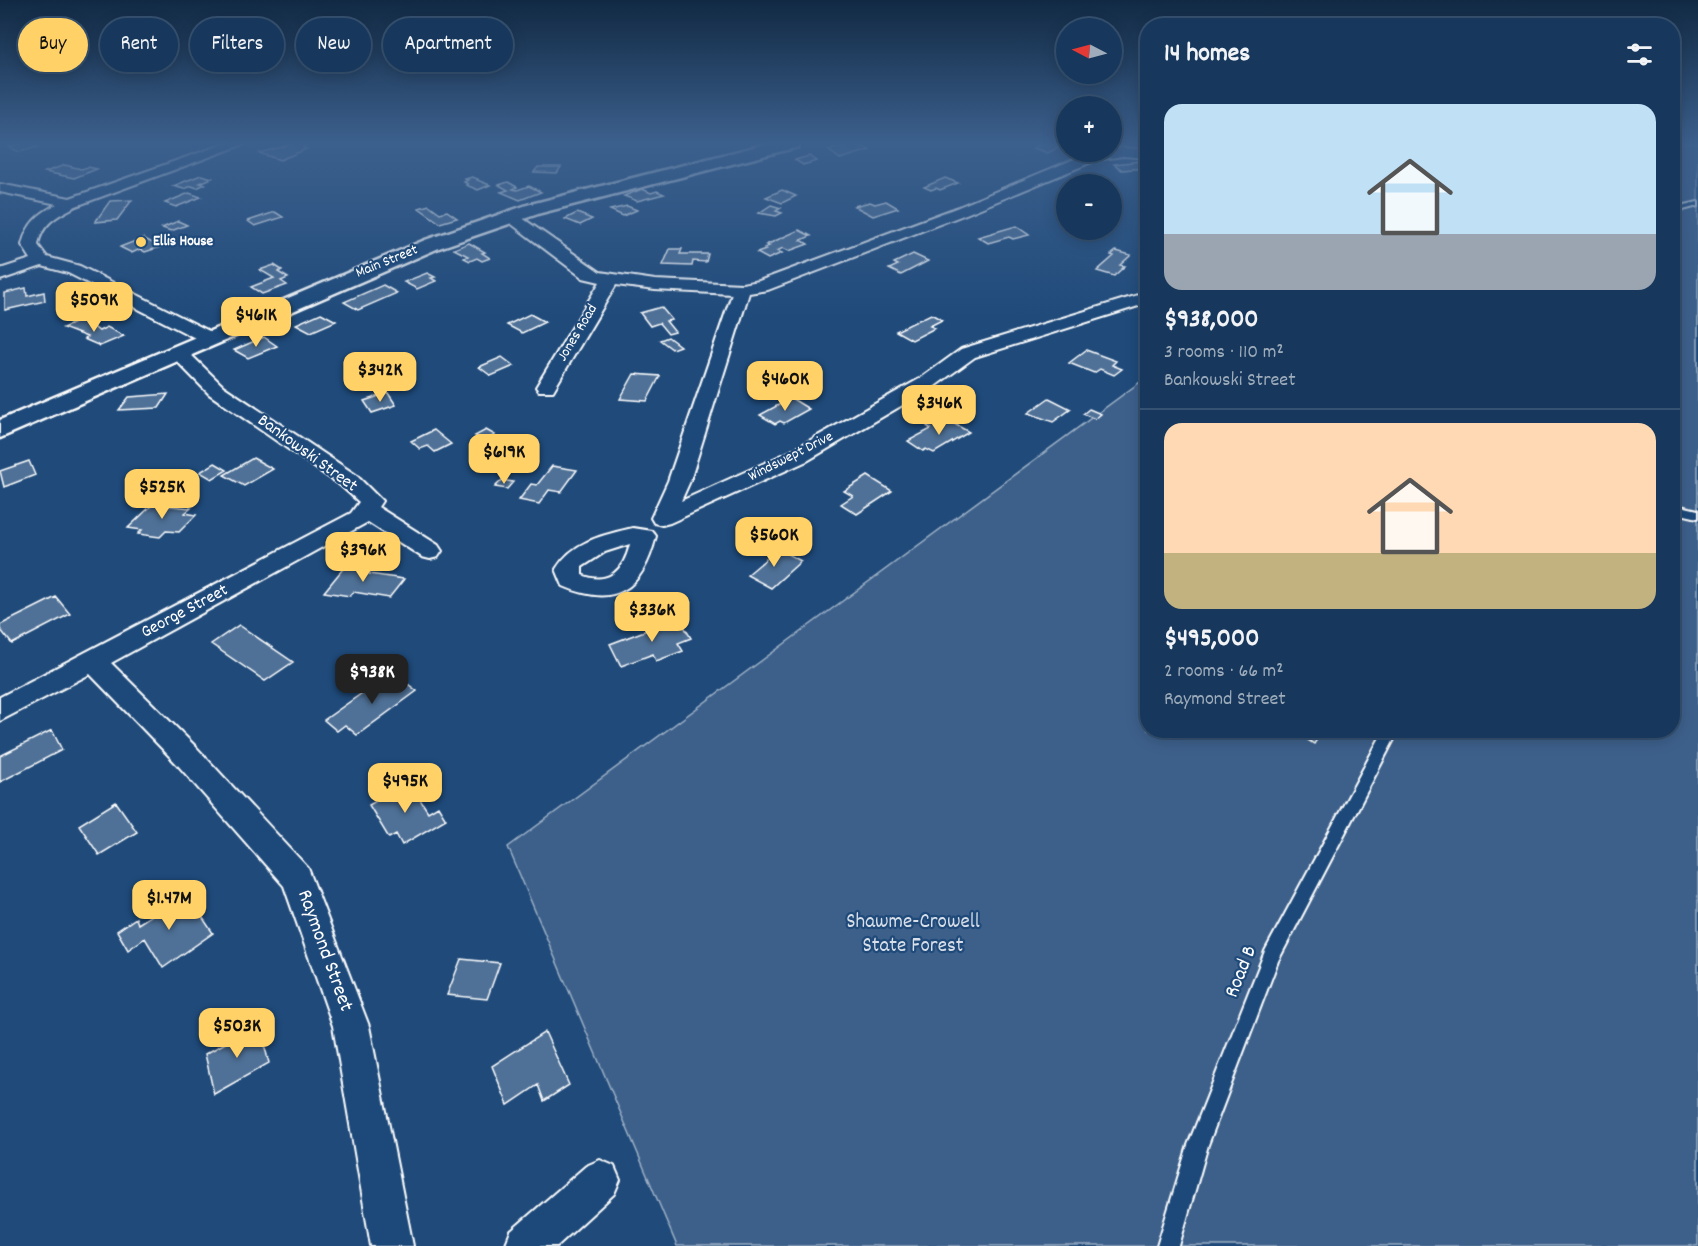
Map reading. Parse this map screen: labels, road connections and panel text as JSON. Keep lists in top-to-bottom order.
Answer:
{
  "streets": {
    "main road": ["Main Street"],
    "street": [
      "Jones Road",
      "Bankowski Street",
      "Windswept Drive",
      "George Street",
      "Raymond Street"
    ],
    "lane": ["Road B"]
  },
  "crossings": [
    ["Main Street", "Bankowski Street"],
    ["Bankowski Street", "George Street"],
    ["George Street", "Raymond Street"]
  ],
  "parks": ["Shawme-Crowell State Forest"],
  "places": ["Ellis House"],
  "north": "left",
  "page": {
    "map_buttons": ["+", "−"],
    "chip": [
      "Buy",
      "Rent",
      "Filters",
      "New",
      "Apartment"
    ],
    "heading": "14 homes",
    "list": [
      {
        "name": "$938,000",
        "note": "3 rooms · 110 m² · Bankowski Street"
      },
      {
        "name": "$495,000",
        "note": "2 rooms · 66 m² · Raymond Street"
      }
    ],
    "price": [
      "$509K",
      "$461K",
      "$342K",
      "$460K",
      "$346K",
      "$619K",
      "$525K",
      "$560K",
      "$396K",
      "$336K",
      "$938K",
      "$495K",
      "$1.47M",
      "$503K"
    ]
  }
}
